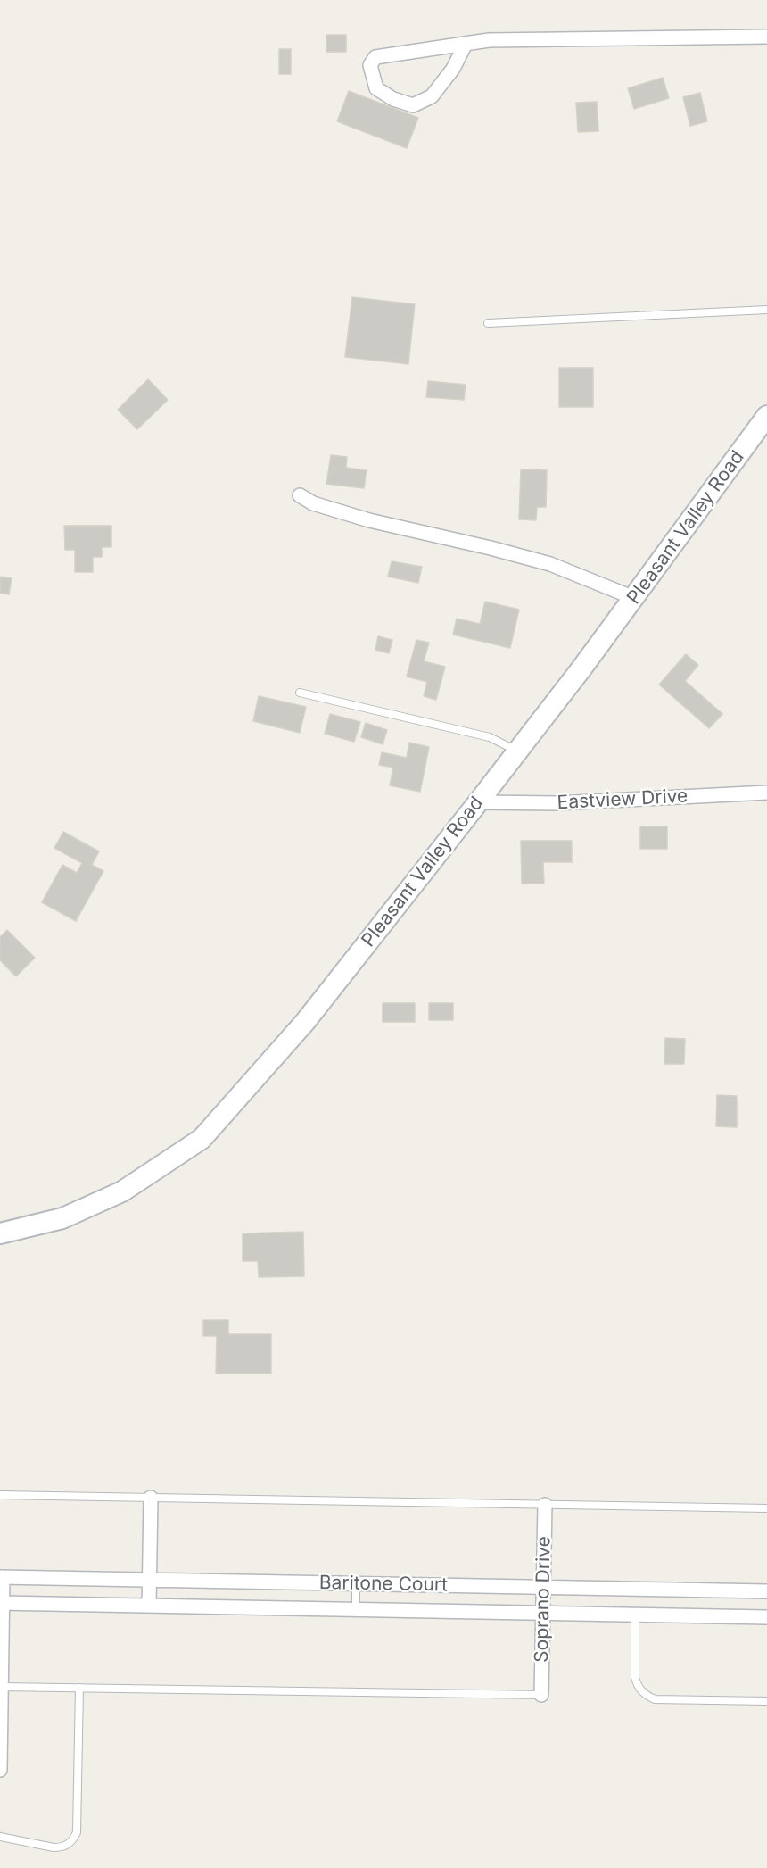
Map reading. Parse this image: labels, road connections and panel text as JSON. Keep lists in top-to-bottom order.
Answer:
{
  "streets": {
    "street": [
      "Pleasant Valley Road",
      "Eastview Drive",
      "Baritone Court",
      "Soprano Drive"
    ]
  },
  "crossings": [
    ["Pleasant Valley Road", "Eastview Drive"],
    ["Baritone Court", "Soprano Drive"]
  ]
}
